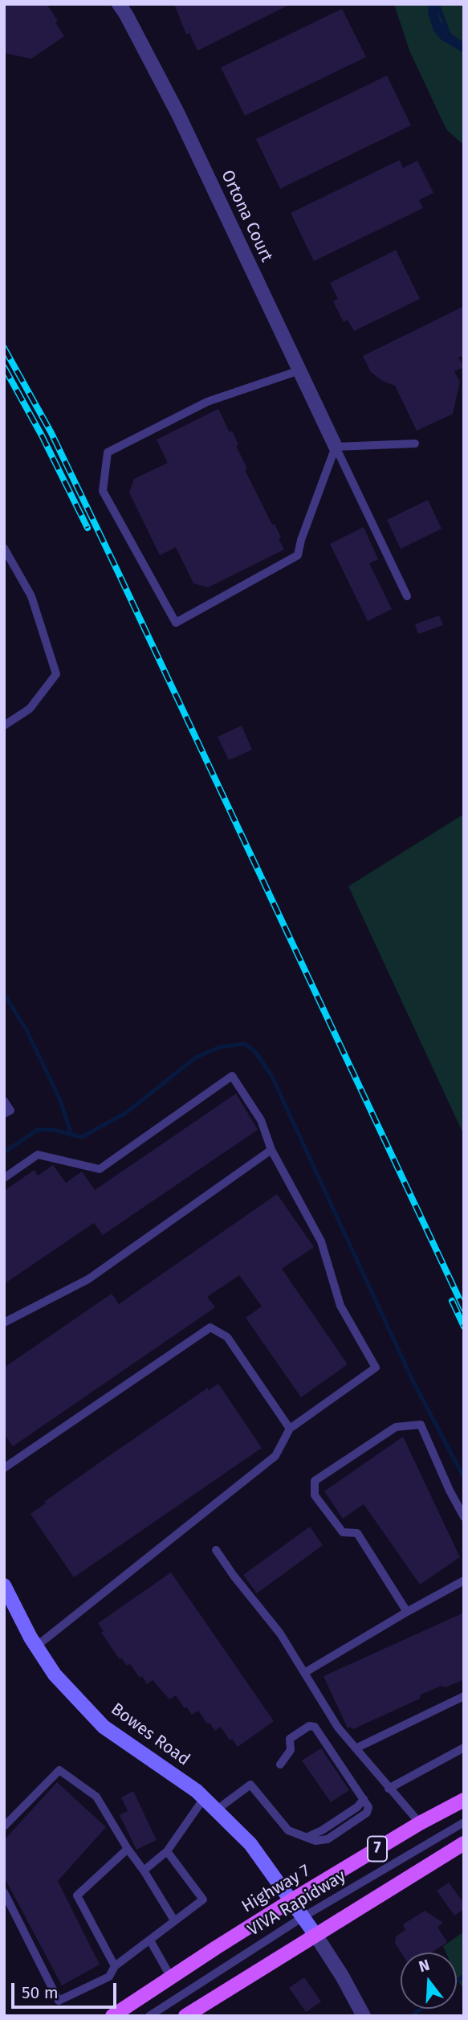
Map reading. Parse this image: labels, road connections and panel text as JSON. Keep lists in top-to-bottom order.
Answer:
{
  "streets": {
    "main road": ["7", "Highway 7"],
    "street": ["Ortona Court", "Bowes Road"],
    "lane": ["VIVA Rapidway"]
  },
  "crossings": [
    ["Bowes Road", "7"],
    ["Bowes Road", "Highway 7"],
    ["Bowes Road", "VIVA Rapidway"]
  ],
  "scale_bar": "50 m",
  "north": "top"
}
